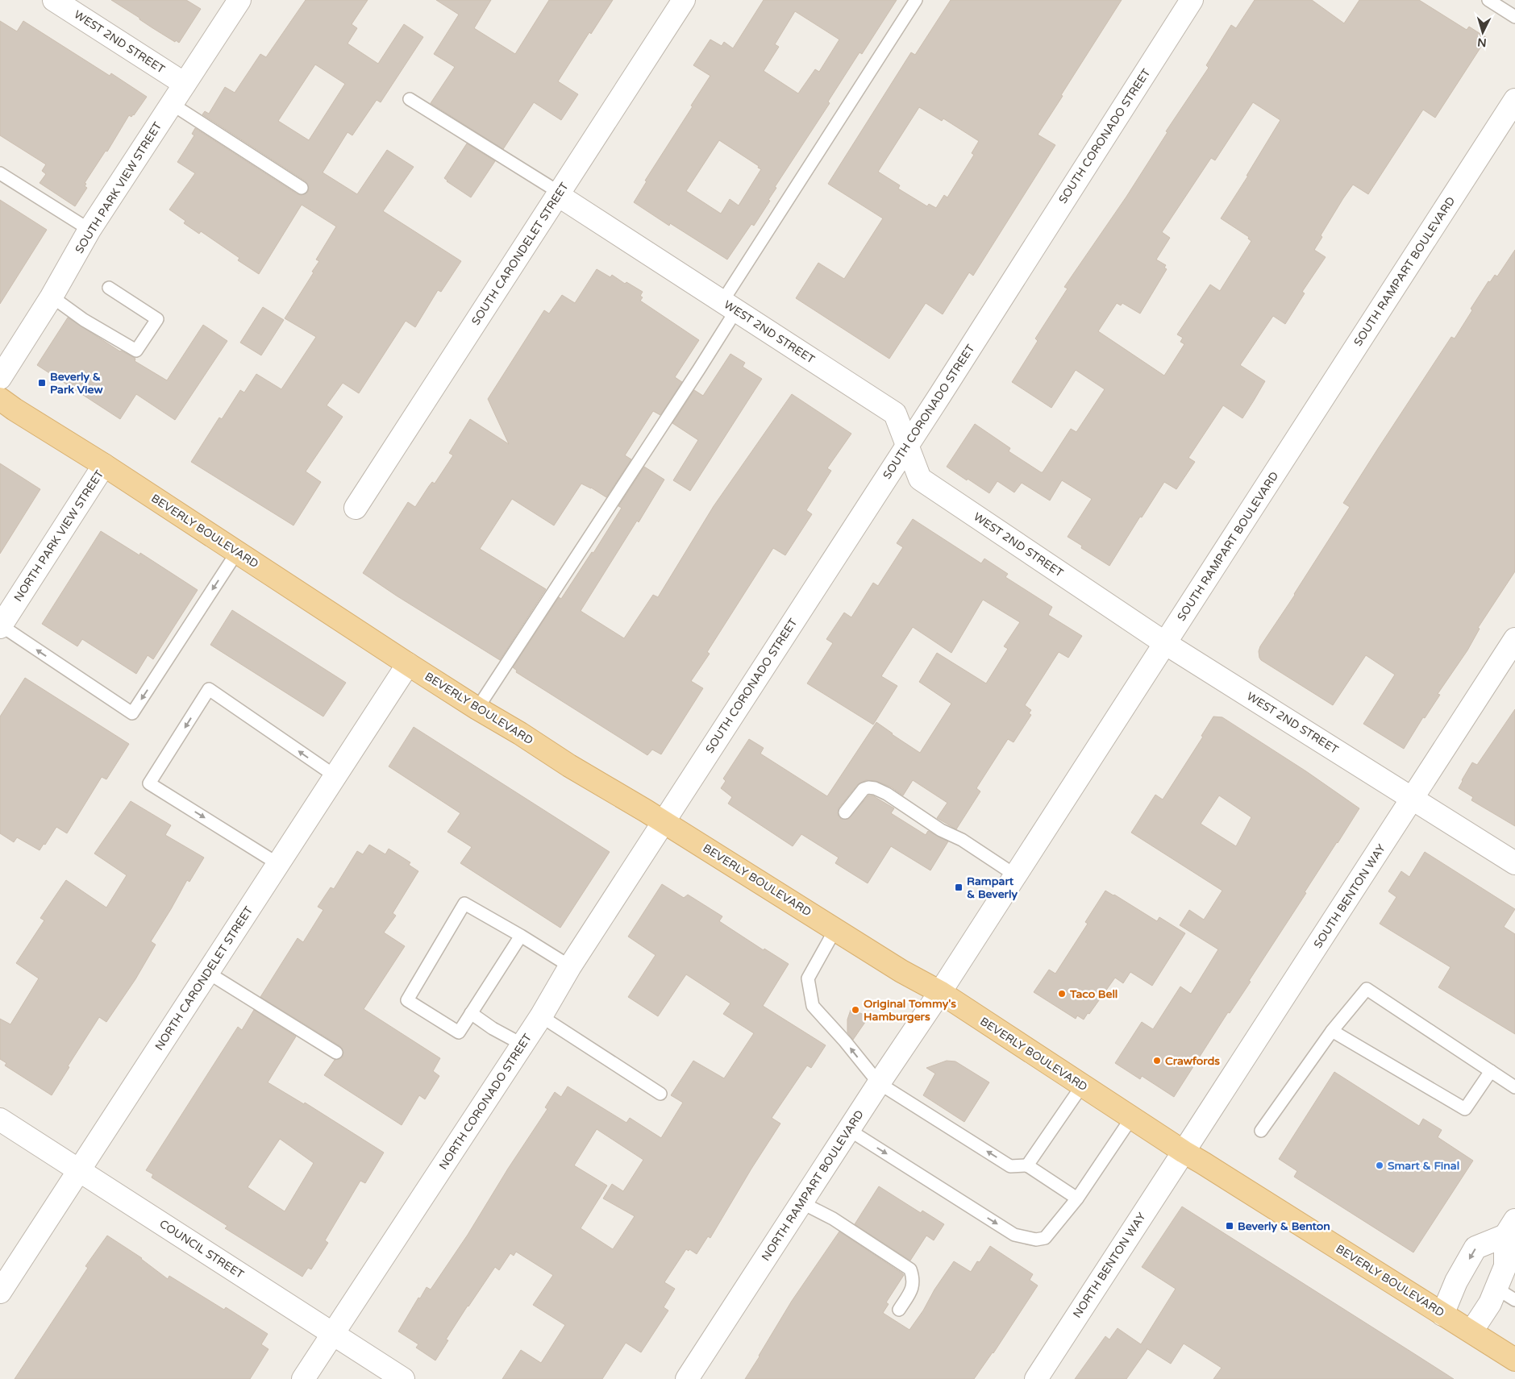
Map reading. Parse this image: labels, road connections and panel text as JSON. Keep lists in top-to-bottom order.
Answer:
{
  "streets": {
    "main road": ["BEVERLY BOULEVARD"],
    "street": [
      "WEST 2ND STREET",
      "SOUTH CORONADO STREET",
      "SOUTH PARK VIEW STREET",
      "SOUTH CARONDELET STREET",
      "SOUTH RAMPART BOULEVARD",
      "NORTH PARK VIEW STREET",
      "SOUTH BENTON WAY",
      "NORTH CARONDELET STREET",
      "NORTH CORONADO STREET",
      "NORTH RAMPART BOULEVARD",
      "COUNCIL STREET",
      "NORTH BENTON WAY"
    ]
  },
  "crossings": [
    ["WEST 2ND STREET", "SOUTH CORONADO STREET"],
    ["WEST 2ND STREET", "SOUTH PARK VIEW STREET"],
    ["WEST 2ND STREET", "SOUTH CARONDELET STREET"],
    ["WEST 2ND STREET", "SOUTH RAMPART BOULEVARD"],
    ["WEST 2ND STREET", "SOUTH BENTON WAY"],
    ["SOUTH CORONADO STREET", "BEVERLY BOULEVARD"],
    ["SOUTH CORONADO STREET", "NORTH CORONADO STREET"],
    ["SOUTH RAMPART BOULEVARD", "BEVERLY BOULEVARD"],
    ["SOUTH RAMPART BOULEVARD", "NORTH RAMPART BOULEVARD"],
    ["BEVERLY BOULEVARD", "NORTH PARK VIEW STREET"],
    ["BEVERLY BOULEVARD", "SOUTH BENTON WAY"],
    ["BEVERLY BOULEVARD", "NORTH CARONDELET STREET"],
    ["BEVERLY BOULEVARD", "NORTH CORONADO STREET"],
    ["BEVERLY BOULEVARD", "NORTH RAMPART BOULEVARD"],
    ["BEVERLY BOULEVARD", "NORTH BENTON WAY"],
    ["SOUTH BENTON WAY", "NORTH BENTON WAY"],
    ["NORTH CARONDELET STREET", "COUNCIL STREET"],
    ["NORTH CORONADO STREET", "COUNCIL STREET"]
  ],
  "places": {
    "transit": ["Beverly & Park View", "Rampart & Beverly", "Beverly & Benton"],
    "other": [
      "Taco Bell",
      "Original Tommy's Hamburgers",
      "Crawfords",
      "Smart & Final"
    ]
  },
  "north": "bottom"
}
